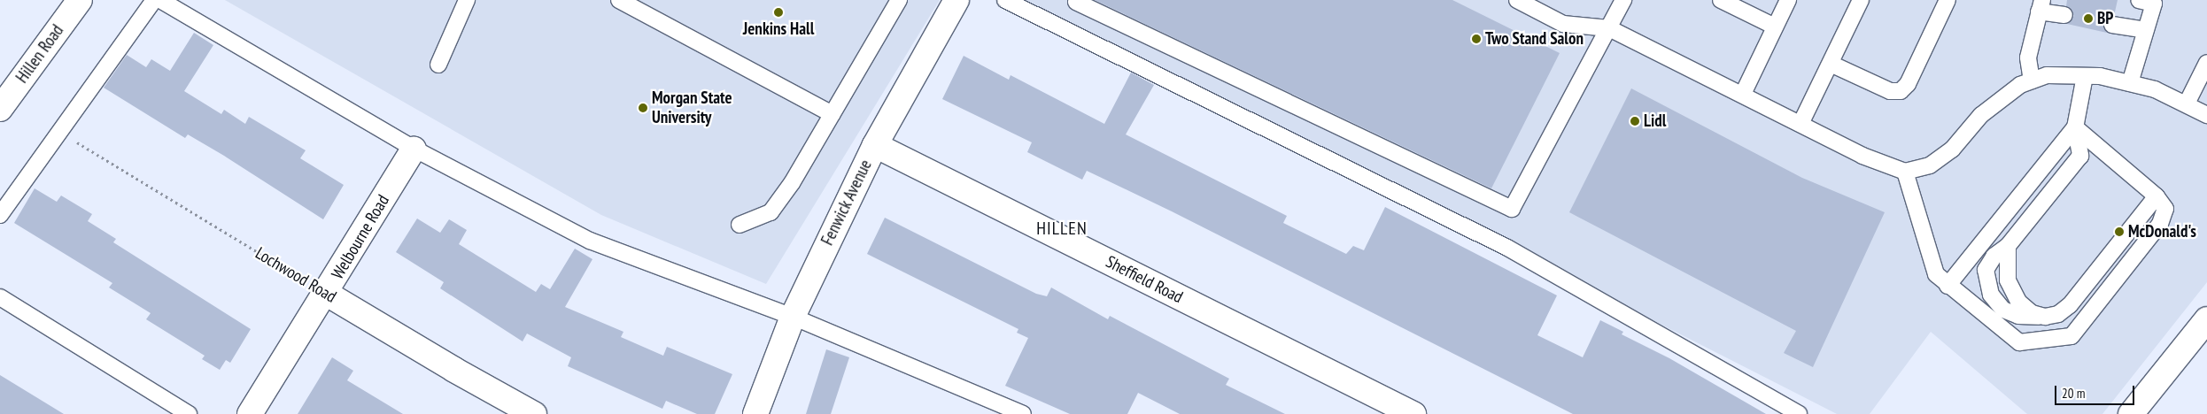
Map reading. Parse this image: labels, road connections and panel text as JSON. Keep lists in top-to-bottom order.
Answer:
{
  "streets": {
    "street": [
      "Hillen Road",
      "Fenwick Avenue",
      "Welbourne Road",
      "Lochwood Road",
      "Sheffield Road"
    ]
  },
  "crossings": [
    ["Fenwick Avenue", "Sheffield Road"],
    ["Welbourne Road", "Lochwood Road"]
  ],
  "districts": ["HILLEN"],
  "places": [
    "Jenkins Hall",
    "BP",
    "Two Stand Salon",
    "Morgan State University",
    "Lidl",
    "McDonald's"
  ],
  "scale_bar": "20 m"
}
